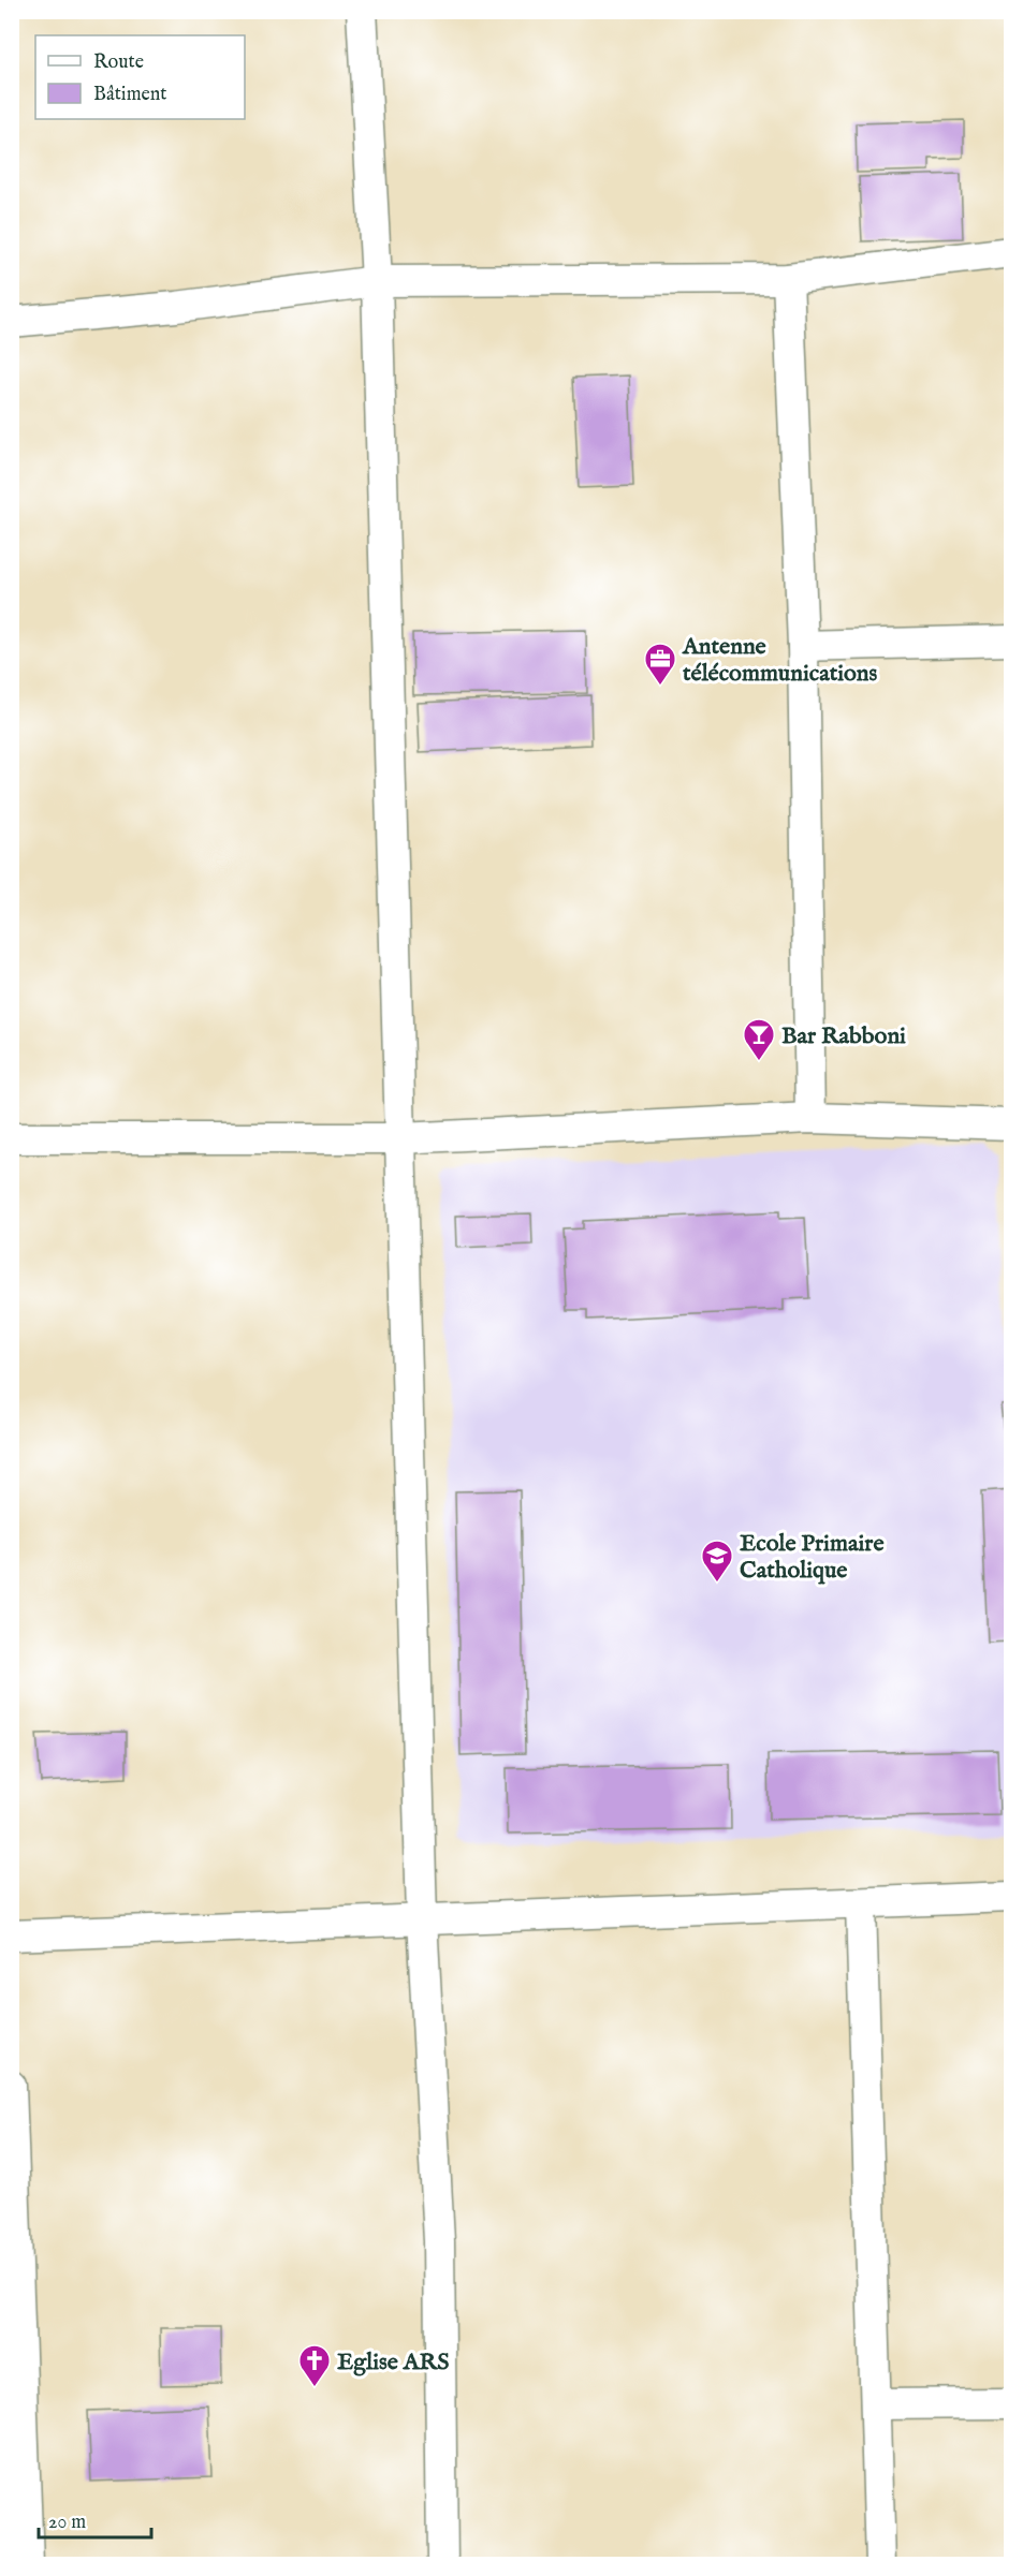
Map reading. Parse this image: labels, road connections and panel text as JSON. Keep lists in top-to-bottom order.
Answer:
{
  "places": {
    "office": ["Antenne télécommunications"],
    "bar": ["Bar Rabboni"],
    "school or university": ["Ecole Primaire Catholique"],
    "church": ["Eglise ARS"]
  },
  "legend": ["Route", "Bâtiment"],
  "scale_bar": "20 m"
}
